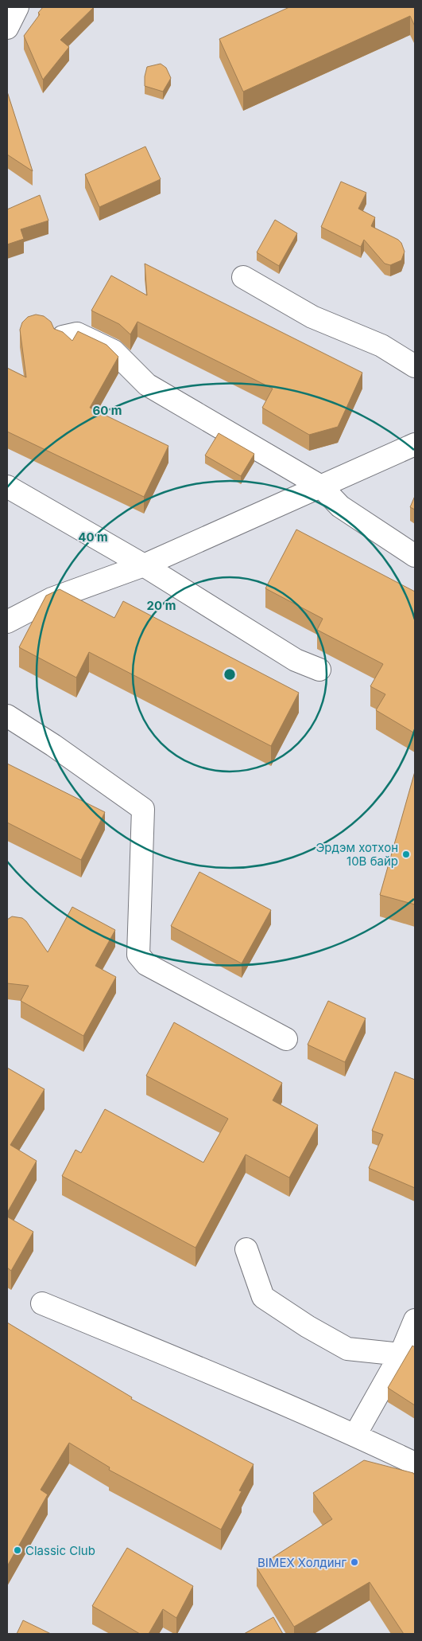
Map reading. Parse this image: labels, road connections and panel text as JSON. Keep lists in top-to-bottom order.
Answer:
{
  "places": ["Эрдэм хотхон 10В байр", "Classic Club", "BIMEX Холдинг"],
  "rings": ["60 m", "40 m", "20 m"]
}
